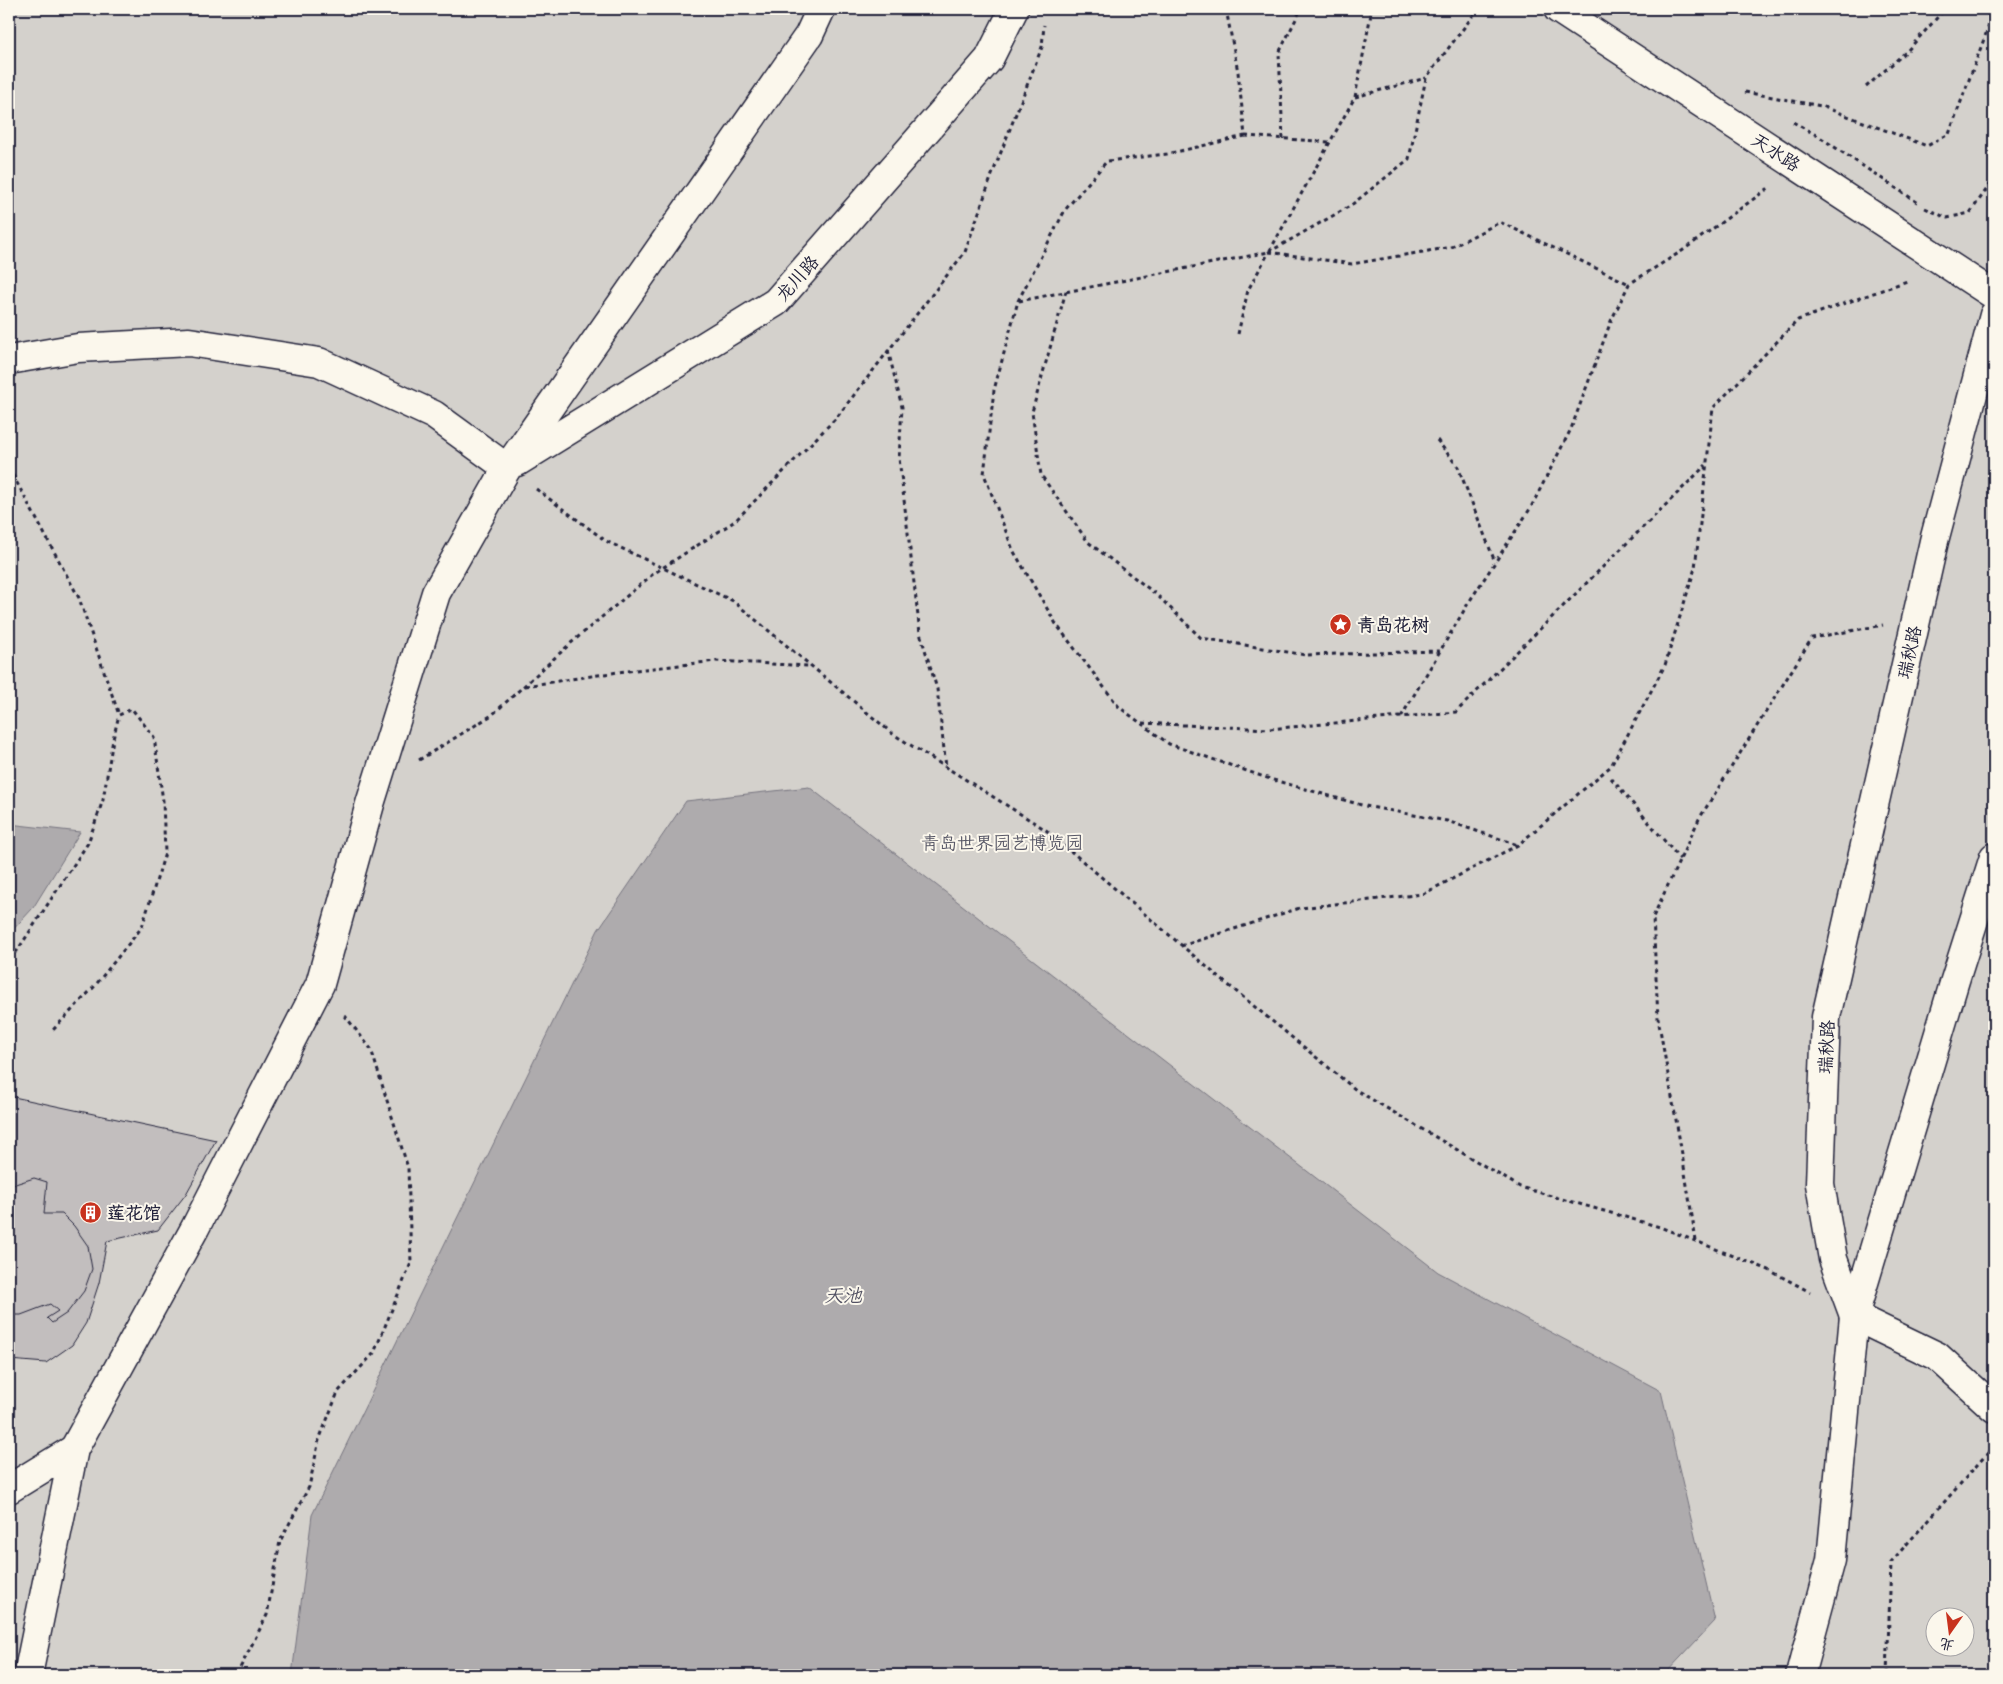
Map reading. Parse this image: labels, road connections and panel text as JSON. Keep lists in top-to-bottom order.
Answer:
{
  "streets": {
    "street": ["天水路", "龙川路", "瑞秋路"]
  },
  "water": ["天池"],
  "parks": ["青岛世界园艺博览园"],
  "places": {
    "place": ["青岛花树"],
    "building": ["莲花馆"]
  },
  "north": "bottom"
}
